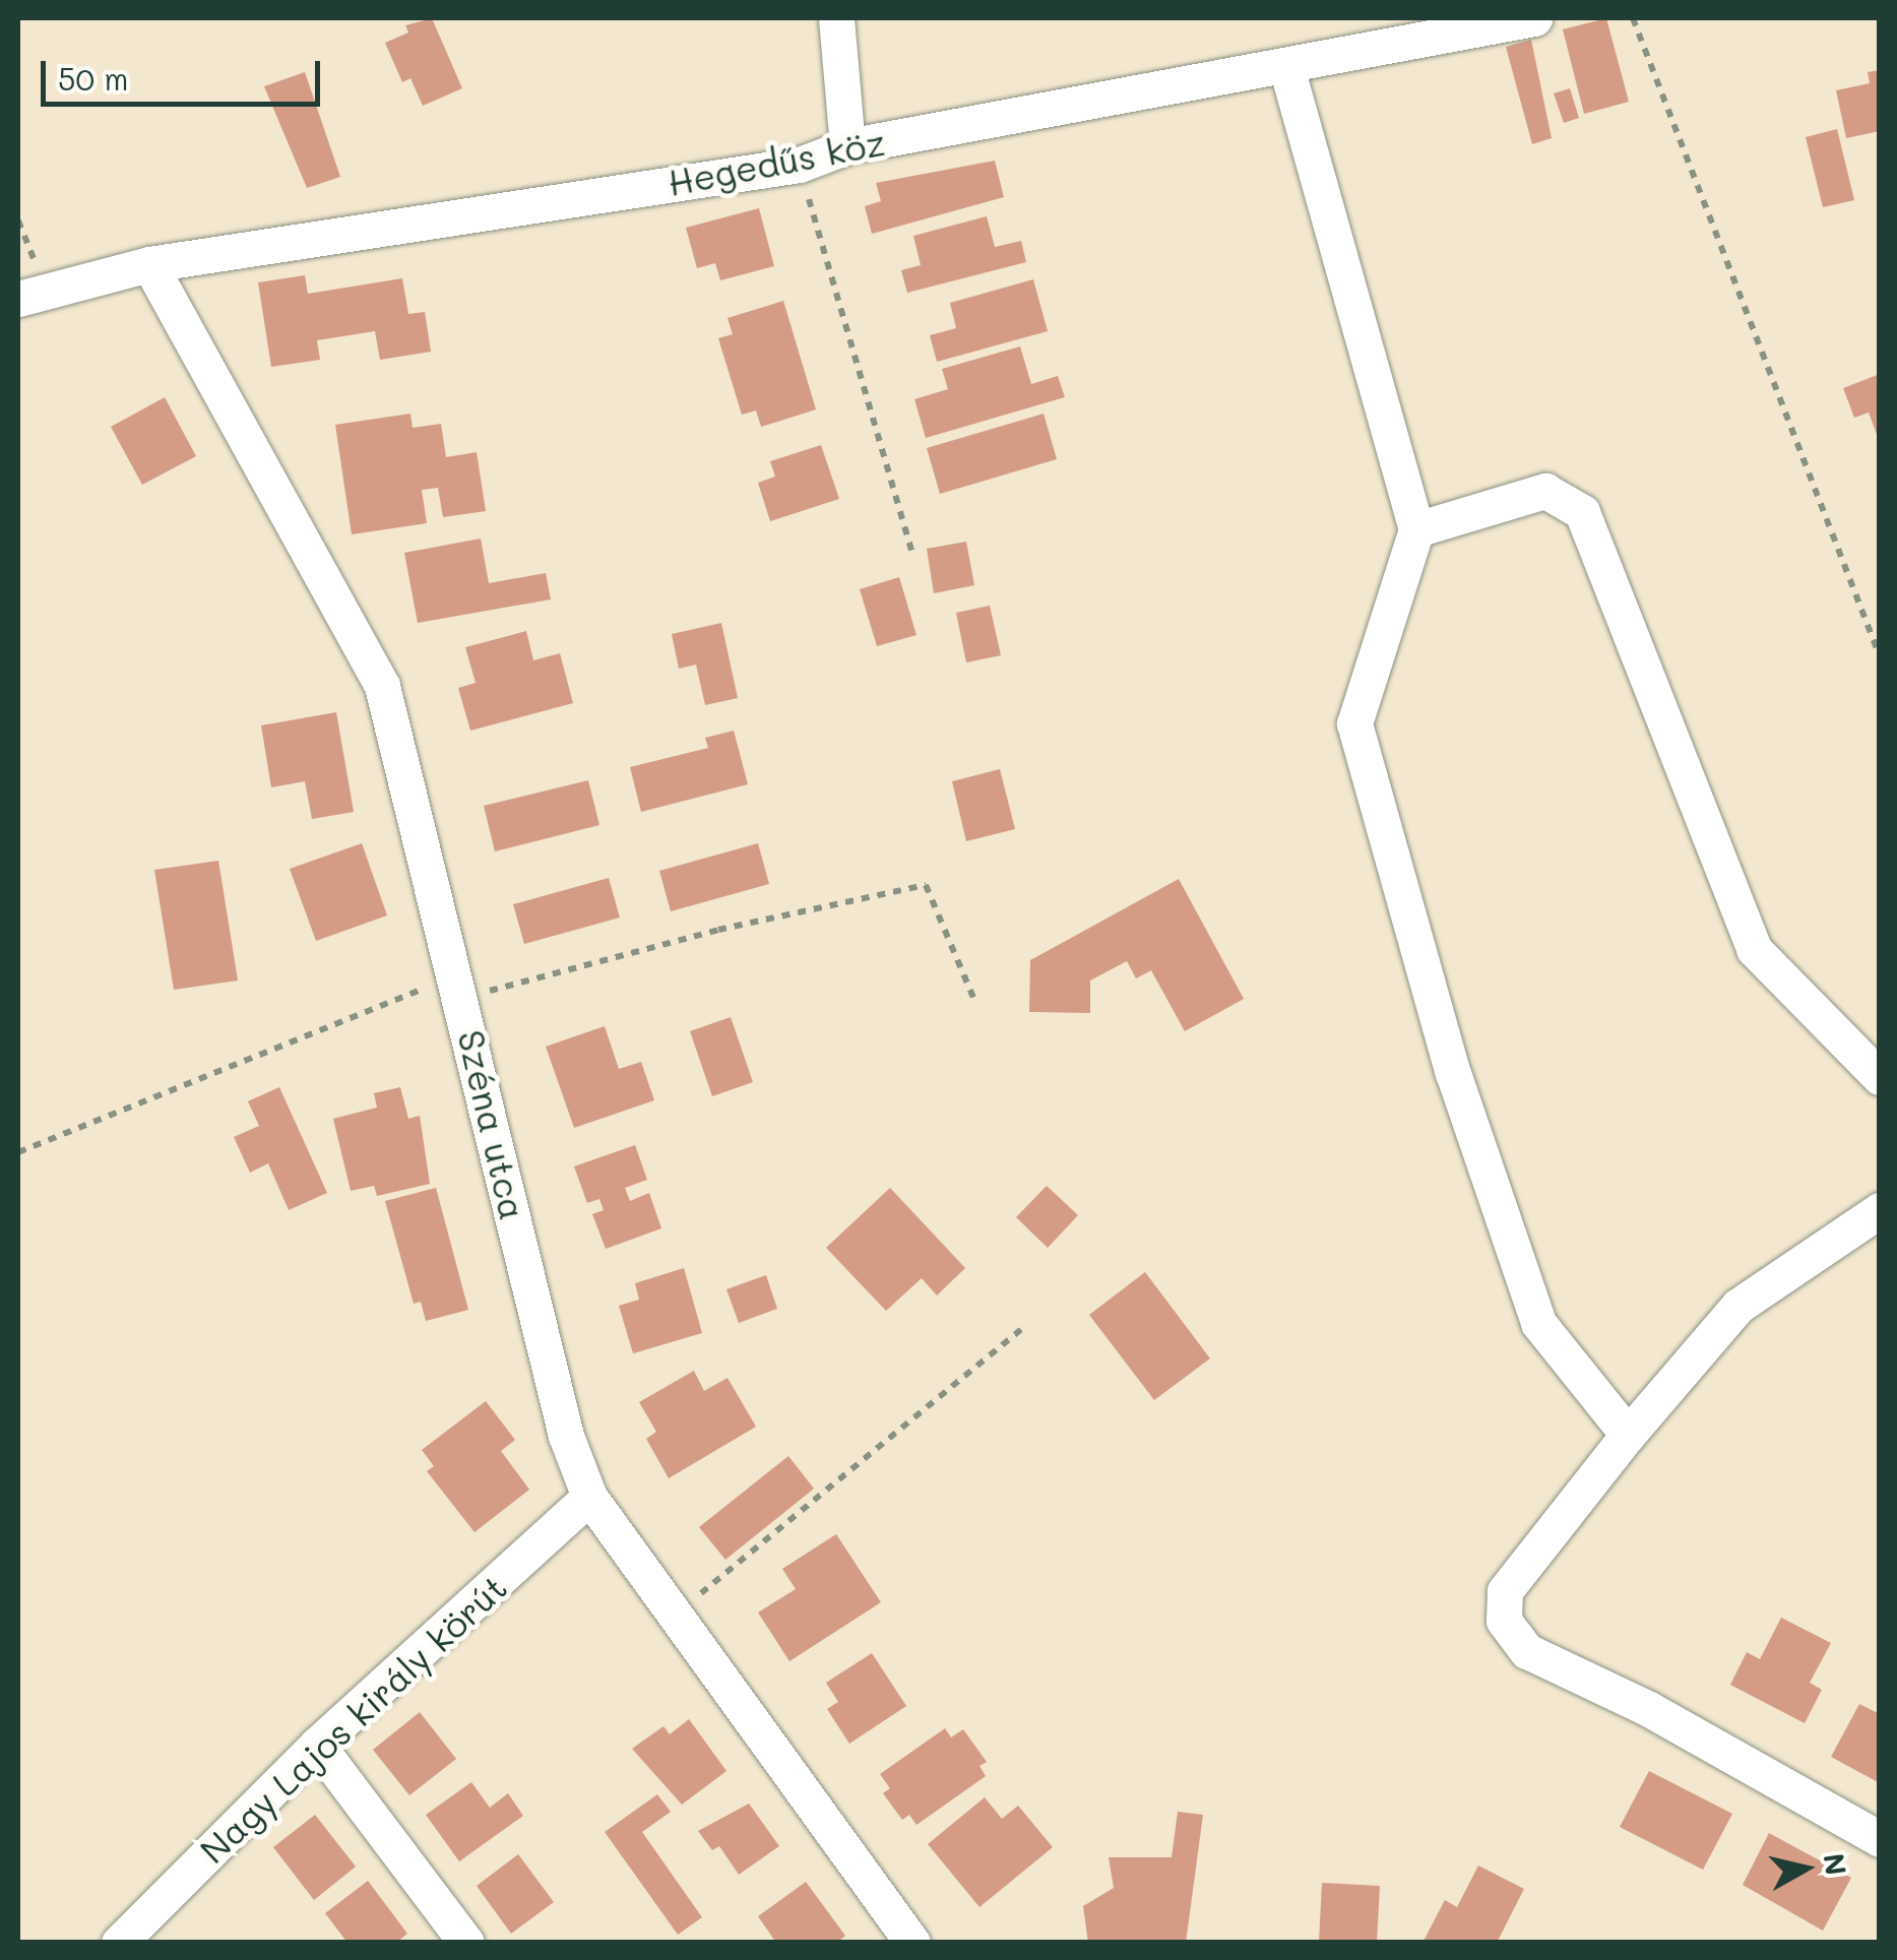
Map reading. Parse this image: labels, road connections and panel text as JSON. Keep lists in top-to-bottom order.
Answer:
{
  "streets": {
    "street": ["Hegedűs köz", "Széna utca", "Nagy Lajos király körút"]
  },
  "crossings": [
    ["Hegedűs köz", "Széna utca"],
    ["Széna utca", "Nagy Lajos király körút"]
  ],
  "scale_bar": "50 m",
  "north": "right"
}
